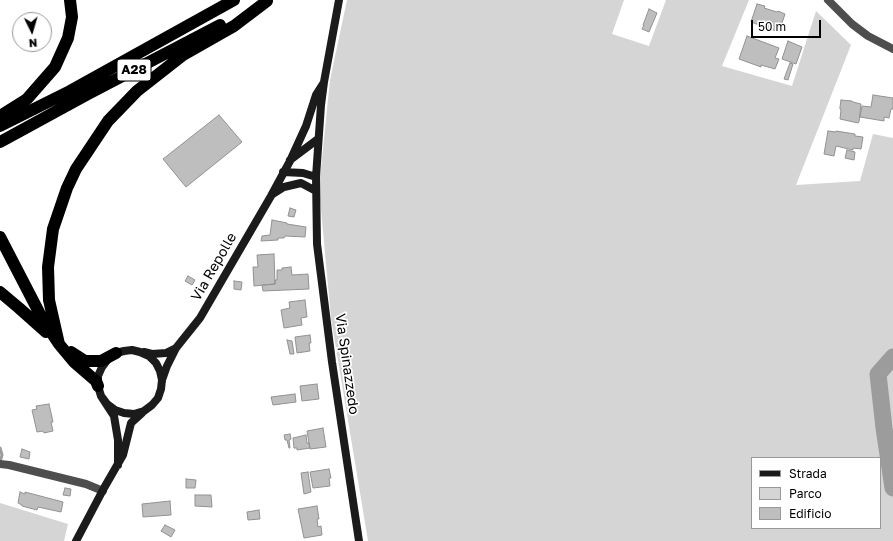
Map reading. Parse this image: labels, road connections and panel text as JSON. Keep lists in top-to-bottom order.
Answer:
{
  "streets": {
    "highway": ["A28"],
    "street": ["Via Repolle", "Via Spinazzedo"]
  },
  "crossings": [
    ["Via Repolle", "Via Spinazzedo"]
  ],
  "legend": ["Strada", "Parco", "Edificio"],
  "scale_bar": "50 m",
  "north": "bottom"
}
